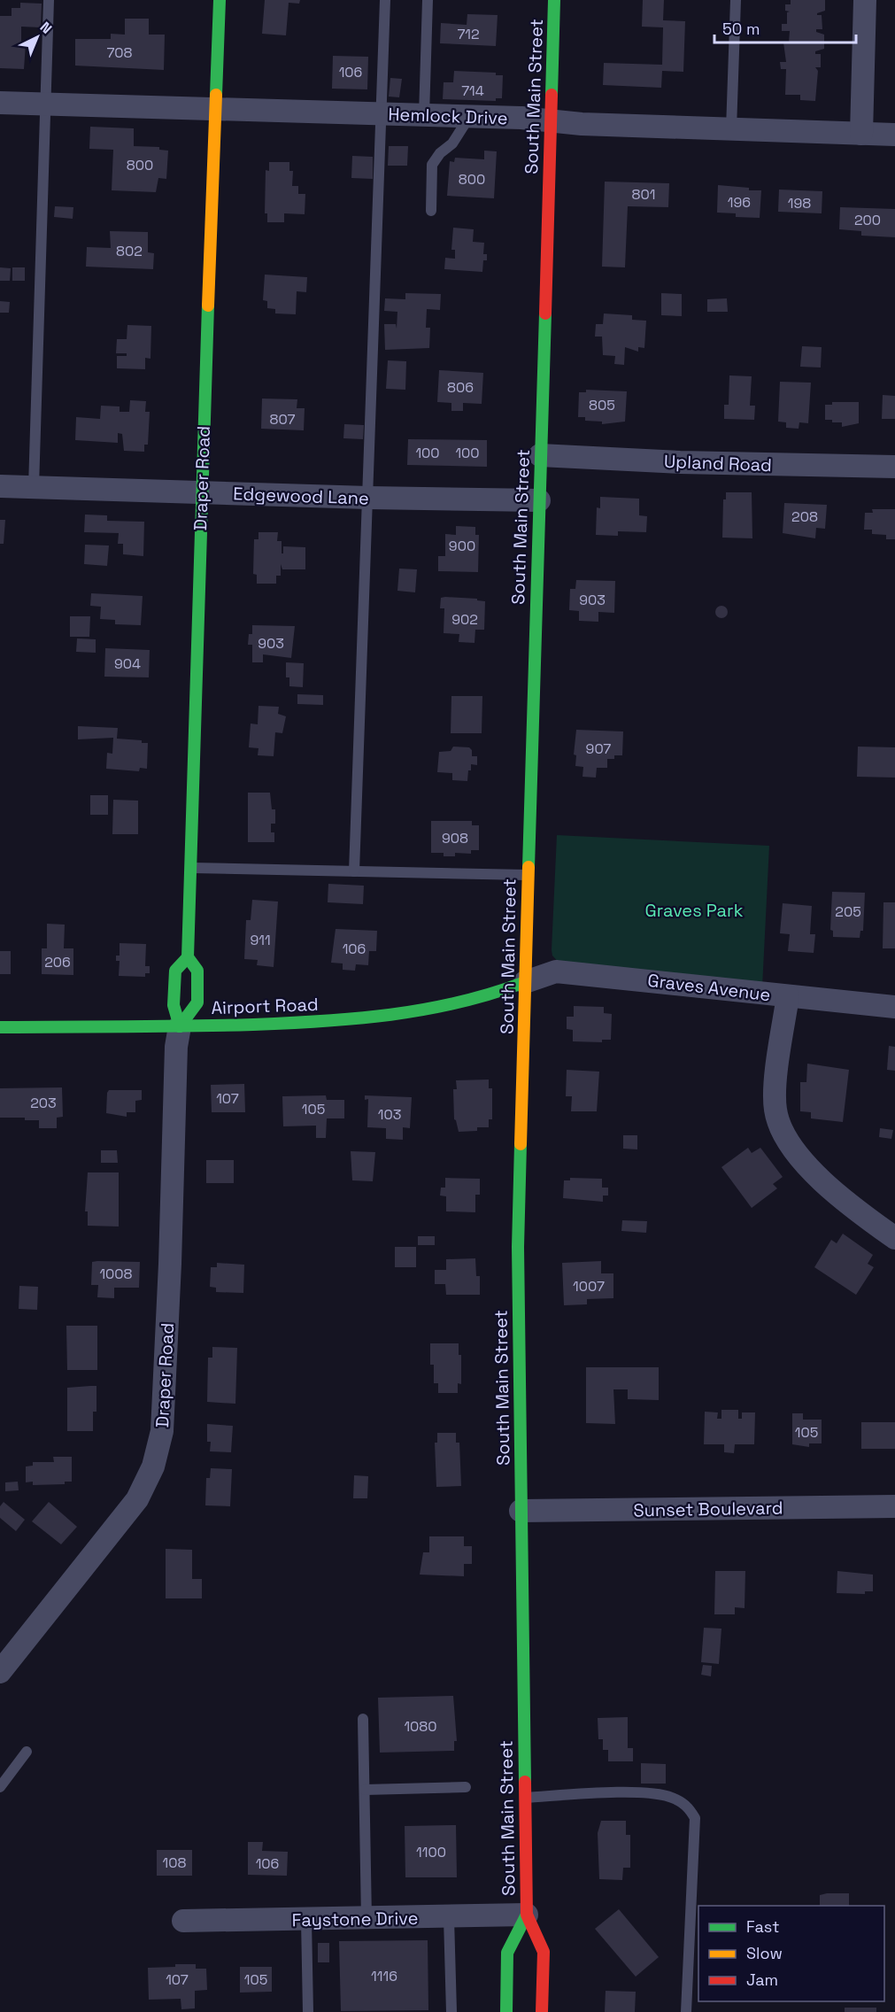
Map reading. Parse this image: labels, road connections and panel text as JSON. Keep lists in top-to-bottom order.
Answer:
{
  "streets": {
    "main road": ["South Main Street", "Draper Road", "Airport Road"],
    "street": [
      "Hemlock Drive",
      "Upland Road",
      "Edgewood Lane",
      "Graves Avenue",
      "Sunset Boulevard",
      "Faystone Drive"
    ]
  },
  "crossings": [
    ["South Main Street", "Hemlock Drive"],
    ["South Main Street", "Upland Road"],
    ["South Main Street", "Edgewood Lane"],
    ["South Main Street", "Graves Avenue"],
    ["South Main Street", "Airport Road"],
    ["South Main Street", "Sunset Boulevard"],
    ["South Main Street", "Faystone Drive"],
    ["Hemlock Drive", "Draper Road"],
    ["Draper Road", "Edgewood Lane"],
    ["Draper Road", "Airport Road"],
    ["Graves Avenue", "Airport Road"]
  ],
  "parks": ["Graves Park"],
  "house_numbers": [
    "712",
    "708",
    "106",
    "714",
    "800",
    "800",
    "801",
    "196",
    "198",
    "200",
    "802",
    "806",
    "805",
    "807",
    "100",
    "100",
    "208",
    "900",
    "903",
    "902",
    "903",
    "904",
    "907",
    "908",
    "205",
    "911",
    "106",
    "206",
    "107",
    "203",
    "105",
    "103",
    "1008",
    "1007",
    "105",
    "1080",
    "1100",
    "108",
    "106",
    "1116",
    "107",
    "105"
  ],
  "legend": ["Fast", "Slow", "Jam"],
  "scale_bar": "50 m",
  "north": "top right"
}
